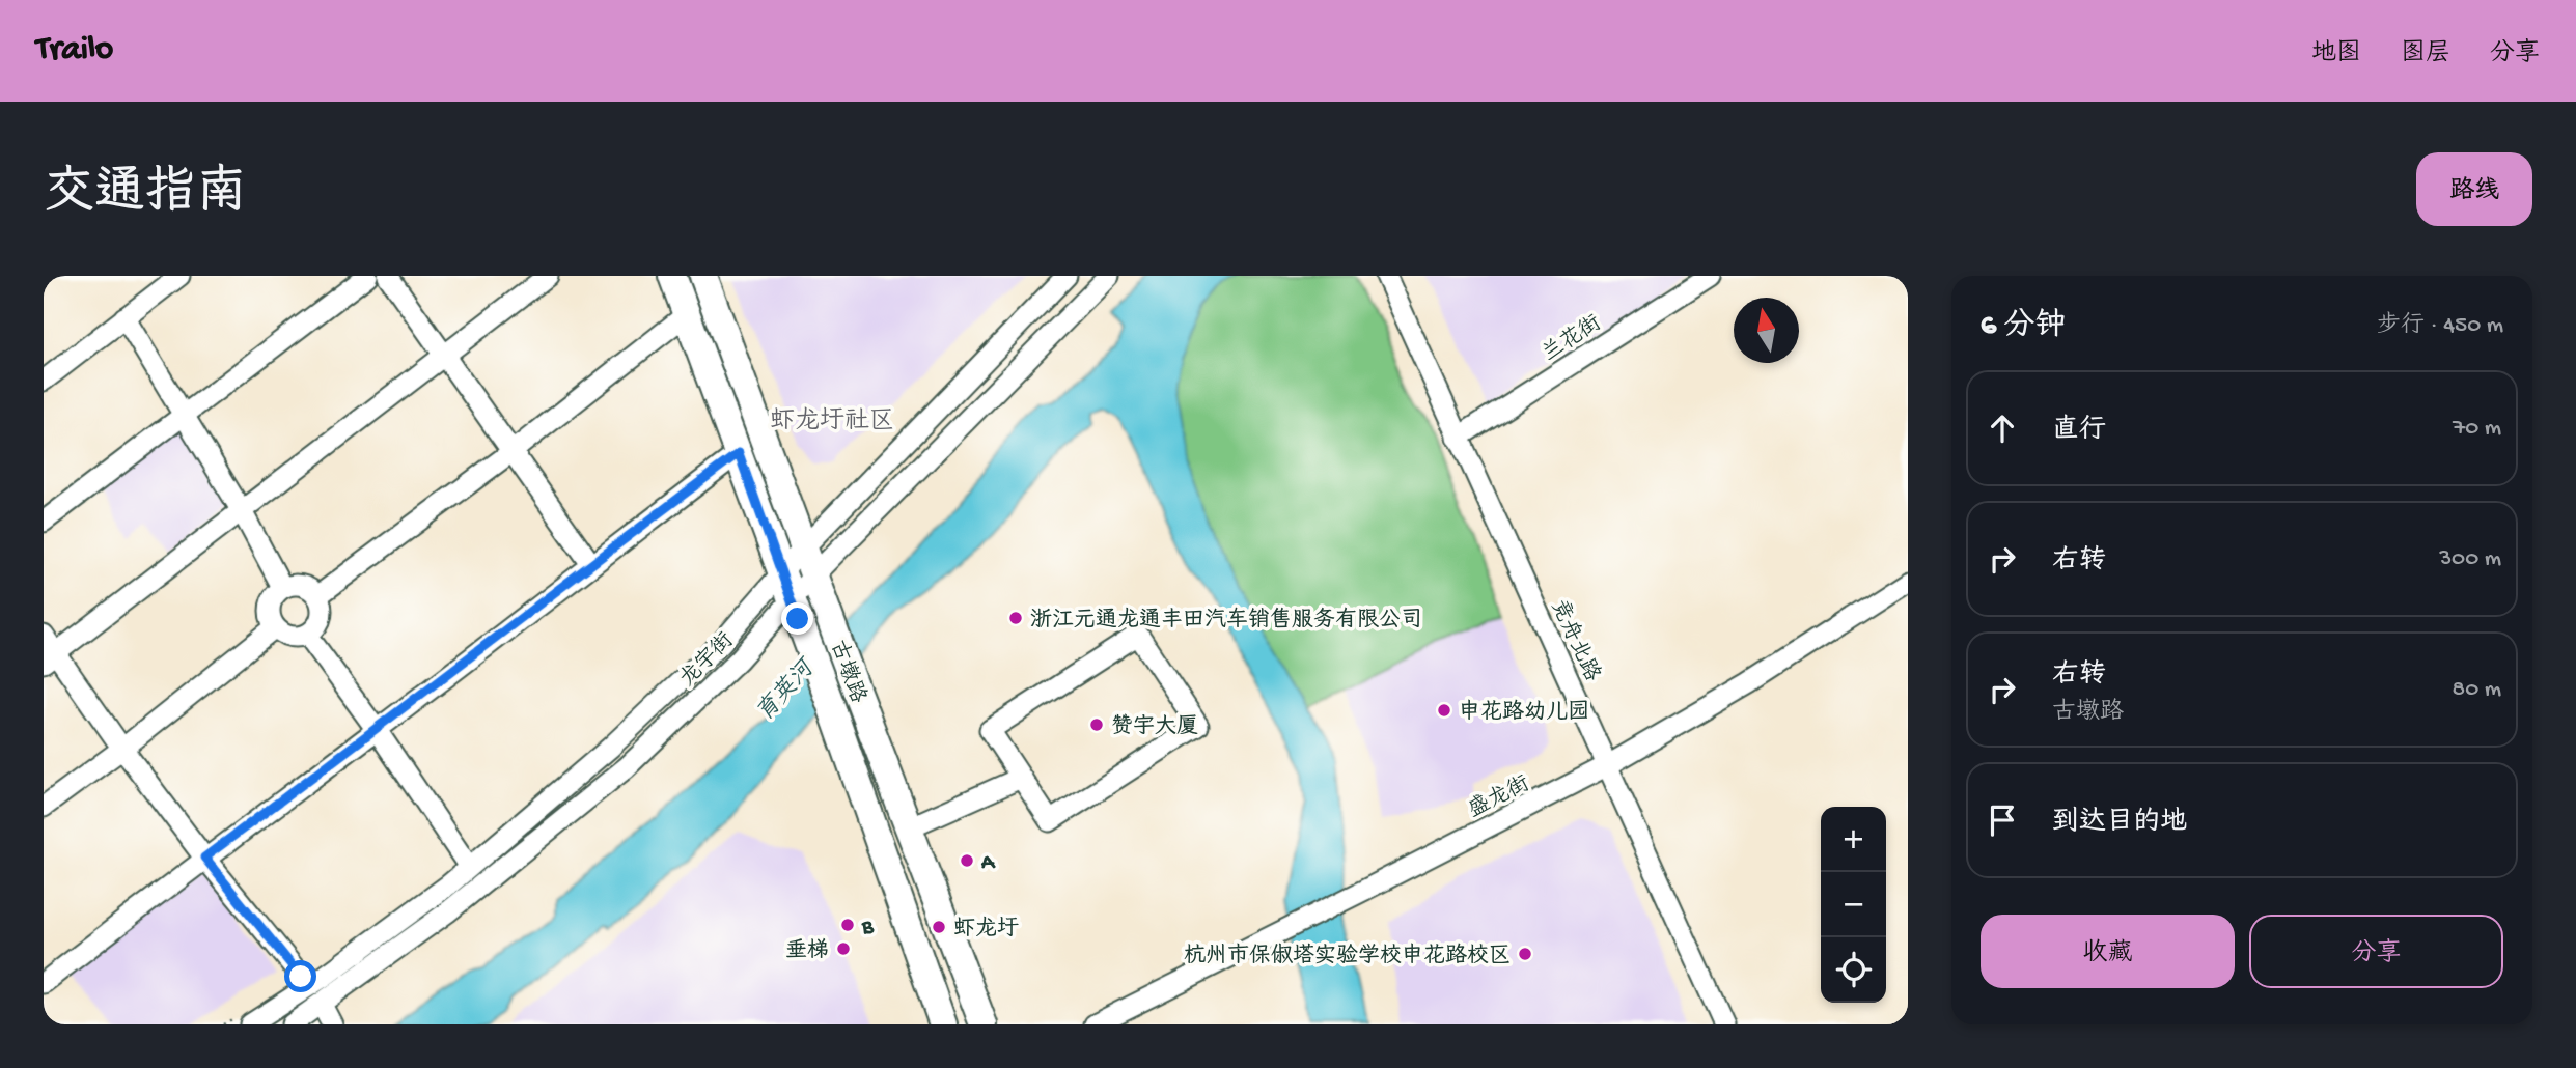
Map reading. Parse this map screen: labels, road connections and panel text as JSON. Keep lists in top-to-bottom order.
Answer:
{
  "streets": {
    "main road": ["古墩路"],
    "street": [
      "兰花街",
      "竞舟北路",
      "龙宇街",
      "盛龙街"
    ]
  },
  "crossings": [
    ["兰花街", "竞舟北路"],
    ["竞舟北路", "盛龙街"],
    ["龙宇街", "古墩路"]
  ],
  "districts": ["虾龙圩社区"],
  "water": ["育英河"],
  "places": [
    "浙江元通龙通丰田汽车销售服务有限公司",
    "申花路幼儿园",
    "赞宇大厦",
    "A",
    "B",
    "虾龙圩",
    "垂梯",
    "杭州市保俶塔实验学校申花路校区"
  ],
  "north": "top",
  "page": {
    "header": "Trailo",
    "nav": ["地图", "图层", "分享"],
    "title": "交通指南",
    "buttons": [
      "路线",
      ["收藏", "分享"]
    ],
    "heading": ["6 分钟", "步行 · 450 m"],
    "list": [
      ["直行", "70 m"],
      ["右转", "300 m"],
      ["右转", "古墩路", "80 m"],
      "到达目的地"
    ],
    "map_buttons": ["+", "−"]
  }
}
